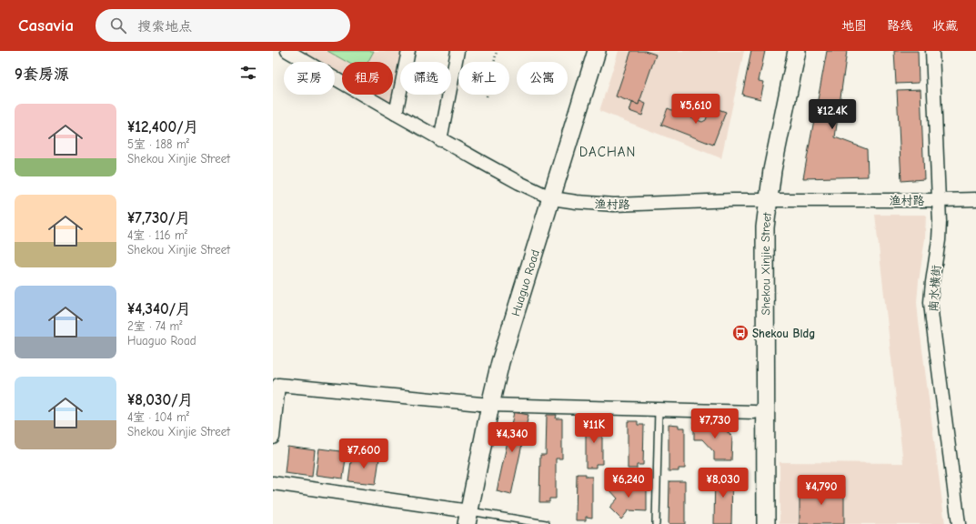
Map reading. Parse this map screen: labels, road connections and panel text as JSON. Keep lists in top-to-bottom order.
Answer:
{
  "streets": {
    "main road": ["Shekou Xinjie Street", "Huaguo Road"],
    "street": ["渔村路", "南水横街"]
  },
  "crossings": [
    ["渔村路", "Shekou Xinjie Street"],
    ["渔村路", "Huaguo Road"],
    ["渔村路", "南水横街"]
  ],
  "districts": ["DACHAN"],
  "places": {
    "bus stop": ["Shekou Bldg"]
  },
  "page": {
    "header": "Casavia",
    "search": "搜索地点",
    "nav": ["地图", "路线", "收藏"],
    "heading": "9套房源",
    "chip": [
      "买房",
      "租房",
      "筛选",
      "新上",
      "公寓"
    ],
    "price": [
      "¥5,610",
      "¥12.4K",
      "¥7,730",
      "¥11K",
      "¥4,340",
      "¥7,600",
      "¥6,240",
      "¥8,030",
      "¥4,790"
    ],
    "list": [
      {
        "name": "¥12,400/月",
        "note": "5室 · 188 m² · Shekou Xinjie Street"
      },
      {
        "name": "¥7,730/月",
        "note": "4室 · 116 m² · Shekou Xinjie Street"
      },
      {
        "name": "¥4,340/月",
        "note": "2室 · 74 m² · Huaguo Road"
      },
      {
        "name": "¥8,030/月",
        "note": "4室 · 104 m² · Shekou Xinjie Street"
      }
    ]
  }
}
